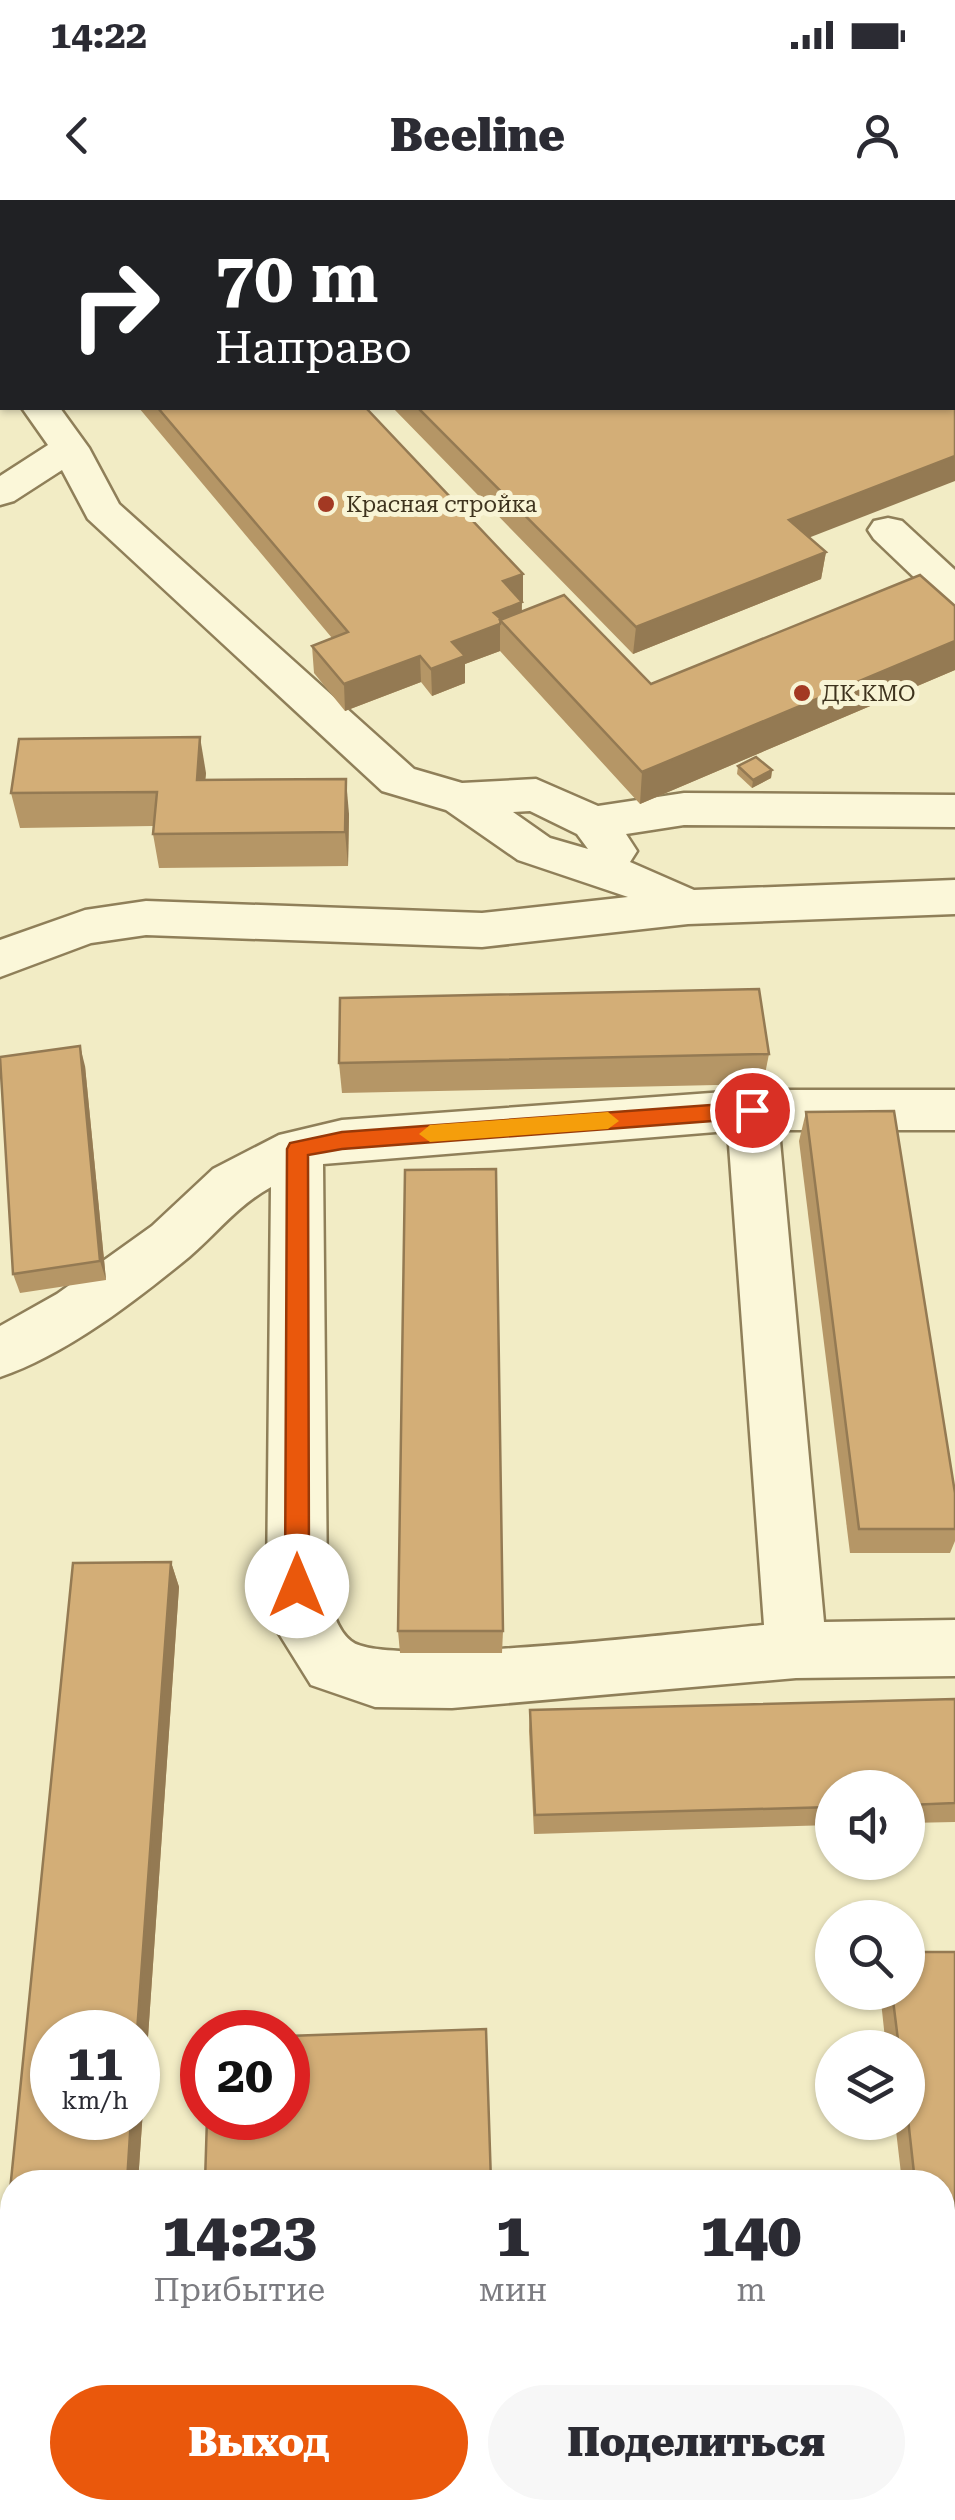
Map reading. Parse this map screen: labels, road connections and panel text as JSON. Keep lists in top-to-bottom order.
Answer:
{
  "places": ["Красная стройка", "ДК КМО"],
  "page": {
    "status": "14:22",
    "header": "Beeline",
    "turn": ["70 m", "Направо"],
    "speed": "11 km/h",
    "limit": "20",
    "eta": [
      "14:23",
      "Прибытие",
      "1",
      "мин",
      "140",
      "m"
    ],
    "buttons": ["Выход", "Поделиться"]
  }
}
